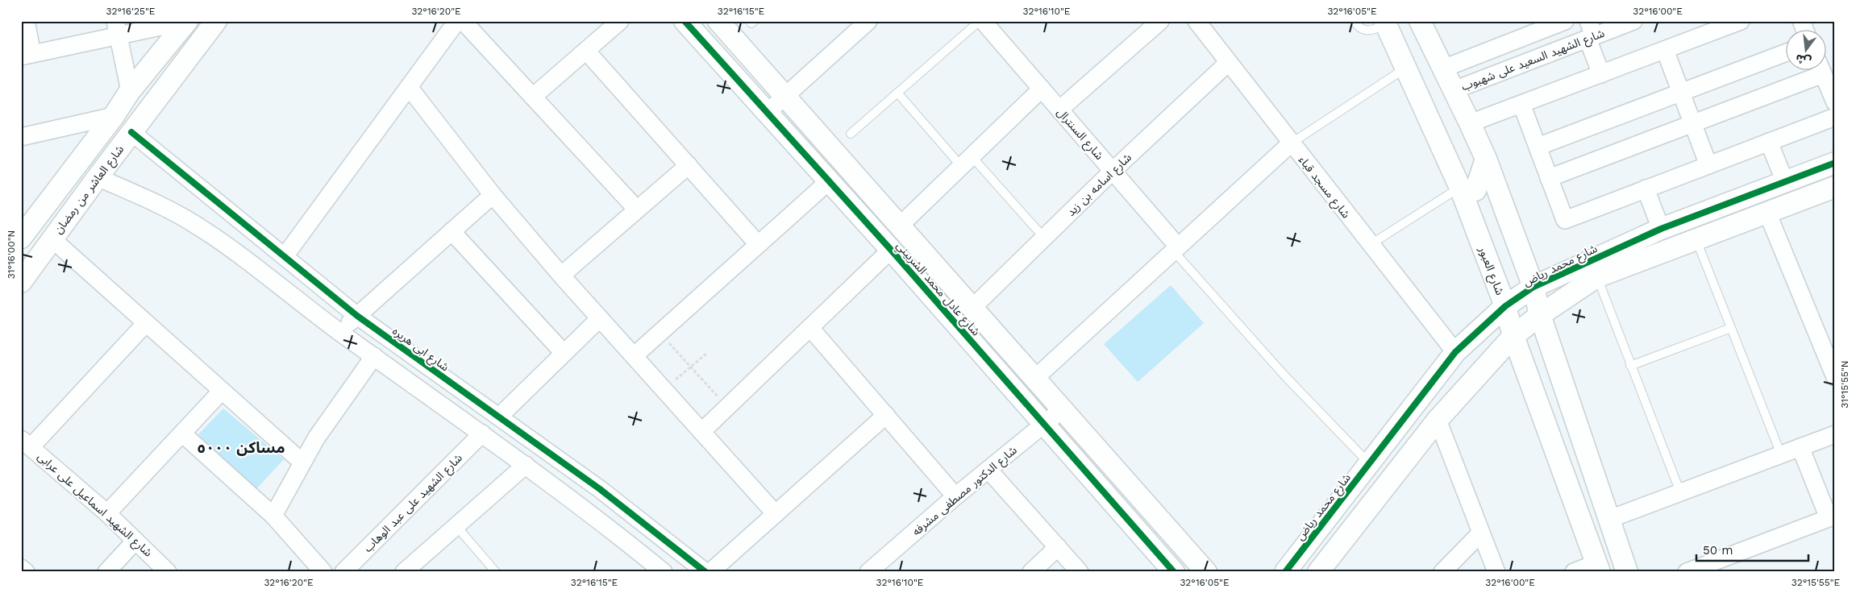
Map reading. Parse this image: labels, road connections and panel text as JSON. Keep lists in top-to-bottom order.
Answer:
{
  "streets": {
    "street": [
      "شارع الشهيد السعيد على شهبوب",
      "شارع السنترال",
      "شارع اسامه بن زيد",
      "شارع مسجد قباء",
      "شارع العاشر من رمضان",
      "شارع محمد رياض",
      "شارع العبور",
      "شارع عادل محمد الشربيني",
      "شارع ابى هريره",
      "شارع الدكتور مصطفى مشرفه",
      "شارع الشهيد على عبد الوهاب",
      "شارع الشهيد اسماعيل على عرابى"
    ]
  },
  "crossings": [
    ["شارع السنترال", "شارع اسامه بن زيد"],
    ["شارع اسامه بن زيد", "شارع مسجد قباء"],
    ["شارع اسامه بن زيد", "شارع عادل محمد الشربيني"],
    ["شارع مسجد قباء", "شارع محمد رياض"],
    ["شارع العاشر من رمضان", "شارع ابى هريره"],
    ["شارع محمد رياض", "شارع العبور"],
    ["شارع عادل محمد الشربيني", "شارع الدكتور مصطفى مشرفه"]
  ],
  "districts": ["مساكن ٥٠٠٠"],
  "scale_bar": "50 m",
  "north": "bottom",
  "coordinates": [
    "32°16'25\"E",
    "32°16'20\"E",
    "32°16'15\"E",
    "32°16'10\"E",
    "32°16'05\"E",
    "32°16'00\"E",
    "31°16'00\"N",
    "31°15'55\"N",
    "32°15'55\"E"
  ]
}
